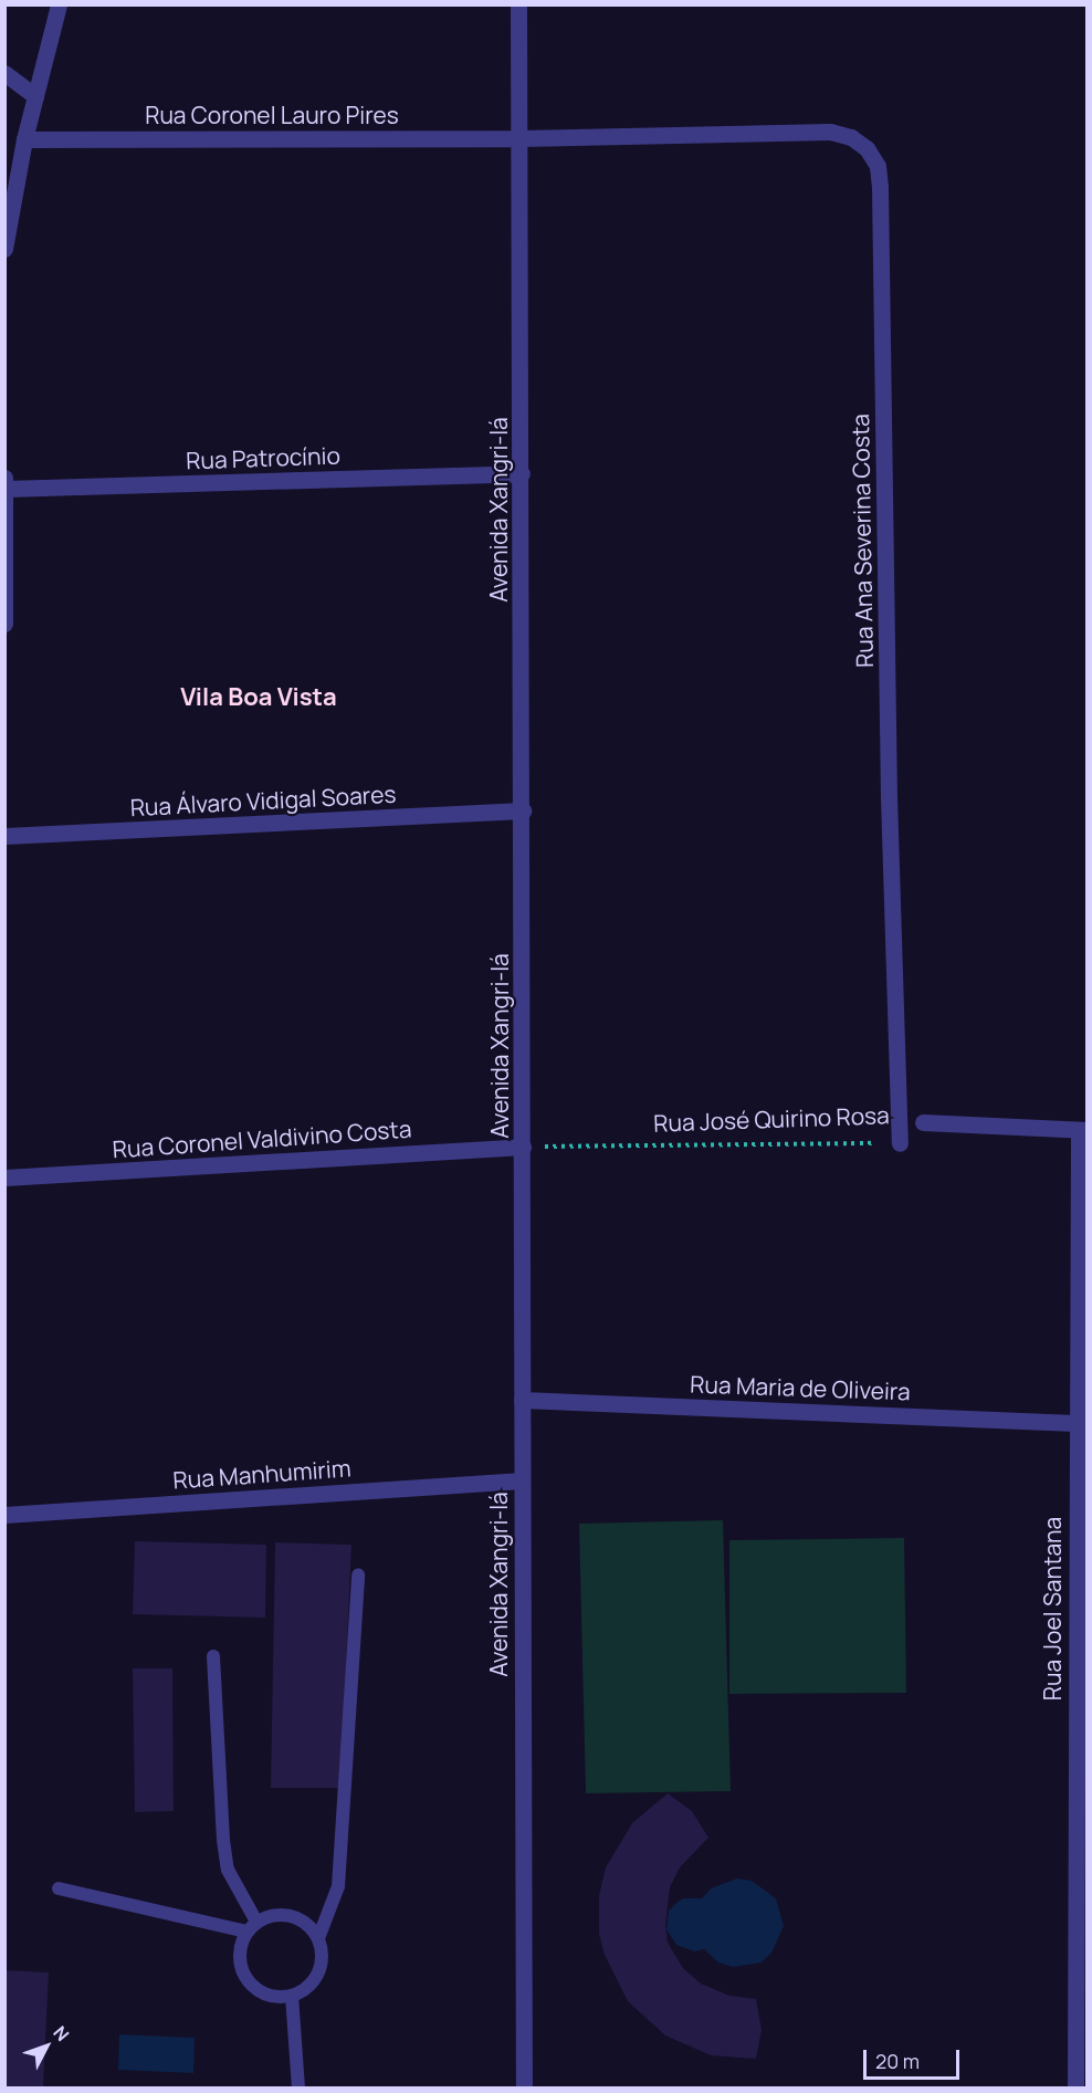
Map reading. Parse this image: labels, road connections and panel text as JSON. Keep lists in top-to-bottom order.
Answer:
{
  "streets": {
    "street": [
      "Rua Coronel Lauro Pires",
      "Rua Patrocínio",
      "Avenida Xangri-lá",
      "Rua Ana Severina Costa",
      "Rua Álvaro Vidigal Soares",
      "Rua José Quirino Rosa",
      "Rua Coronel Valdivino Costa",
      "Rua Maria de Oliveira",
      "Rua Manhumirim",
      "Rua Joel Santana"
    ]
  },
  "crossings": [
    ["Rua Coronel Lauro Pires", "Avenida Xangri-lá"],
    ["Rua Coronel Lauro Pires", "Rua Ana Severina Costa"],
    ["Rua Patrocínio", "Avenida Xangri-lá"],
    ["Avenida Xangri-lá", "Rua Álvaro Vidigal Soares"],
    ["Avenida Xangri-lá", "Rua José Quirino Rosa"],
    ["Avenida Xangri-lá", "Rua Coronel Valdivino Costa"],
    ["Avenida Xangri-lá", "Rua Maria de Oliveira"],
    ["Avenida Xangri-lá", "Rua Manhumirim"],
    ["Rua Ana Severina Costa", "Rua José Quirino Rosa"],
    ["Rua José Quirino Rosa", "Rua Coronel Valdivino Costa"],
    ["Rua José Quirino Rosa", "Rua Joel Santana"],
    ["Rua Maria de Oliveira", "Rua Joel Santana"]
  ],
  "districts": ["Vila Boa Vista"],
  "scale_bar": "20 m",
  "north": "top right"
}
